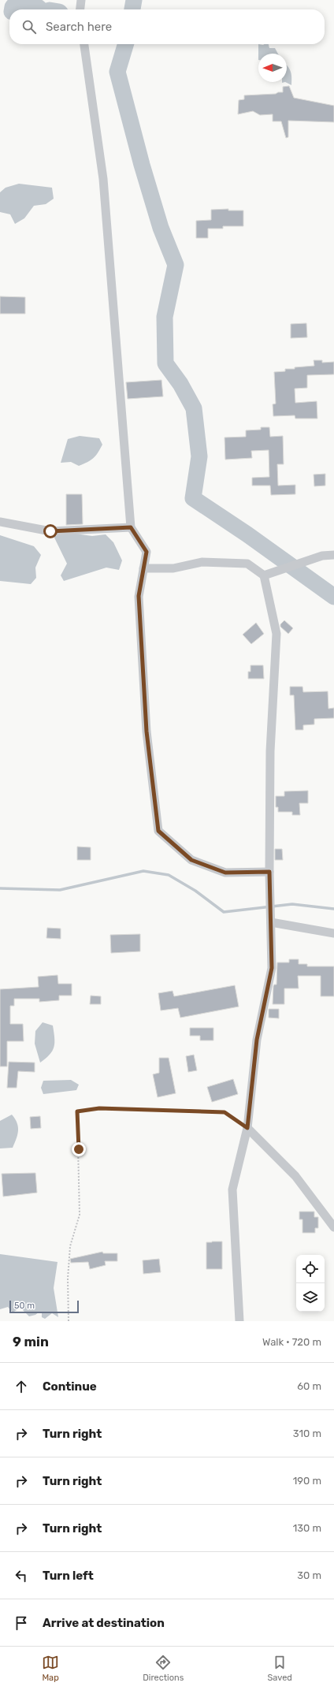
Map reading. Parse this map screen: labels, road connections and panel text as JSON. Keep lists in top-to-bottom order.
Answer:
{
  "scale_bar": "50 m",
  "north": "left",
  "page": {
    "search": "Search here",
    "scale": "50 m",
    "heading": ["9 min", "Walk · 720 m"],
    "list": [
      ["Continue", "60 m"],
      ["Turn right", "310 m"],
      ["Turn right", "190 m"],
      ["Turn right", "130 m"],
      ["Turn left", "30 m"],
      "Arrive at destination"
    ],
    "nav": ["Map", "Directions", "Saved"]
  }
}
